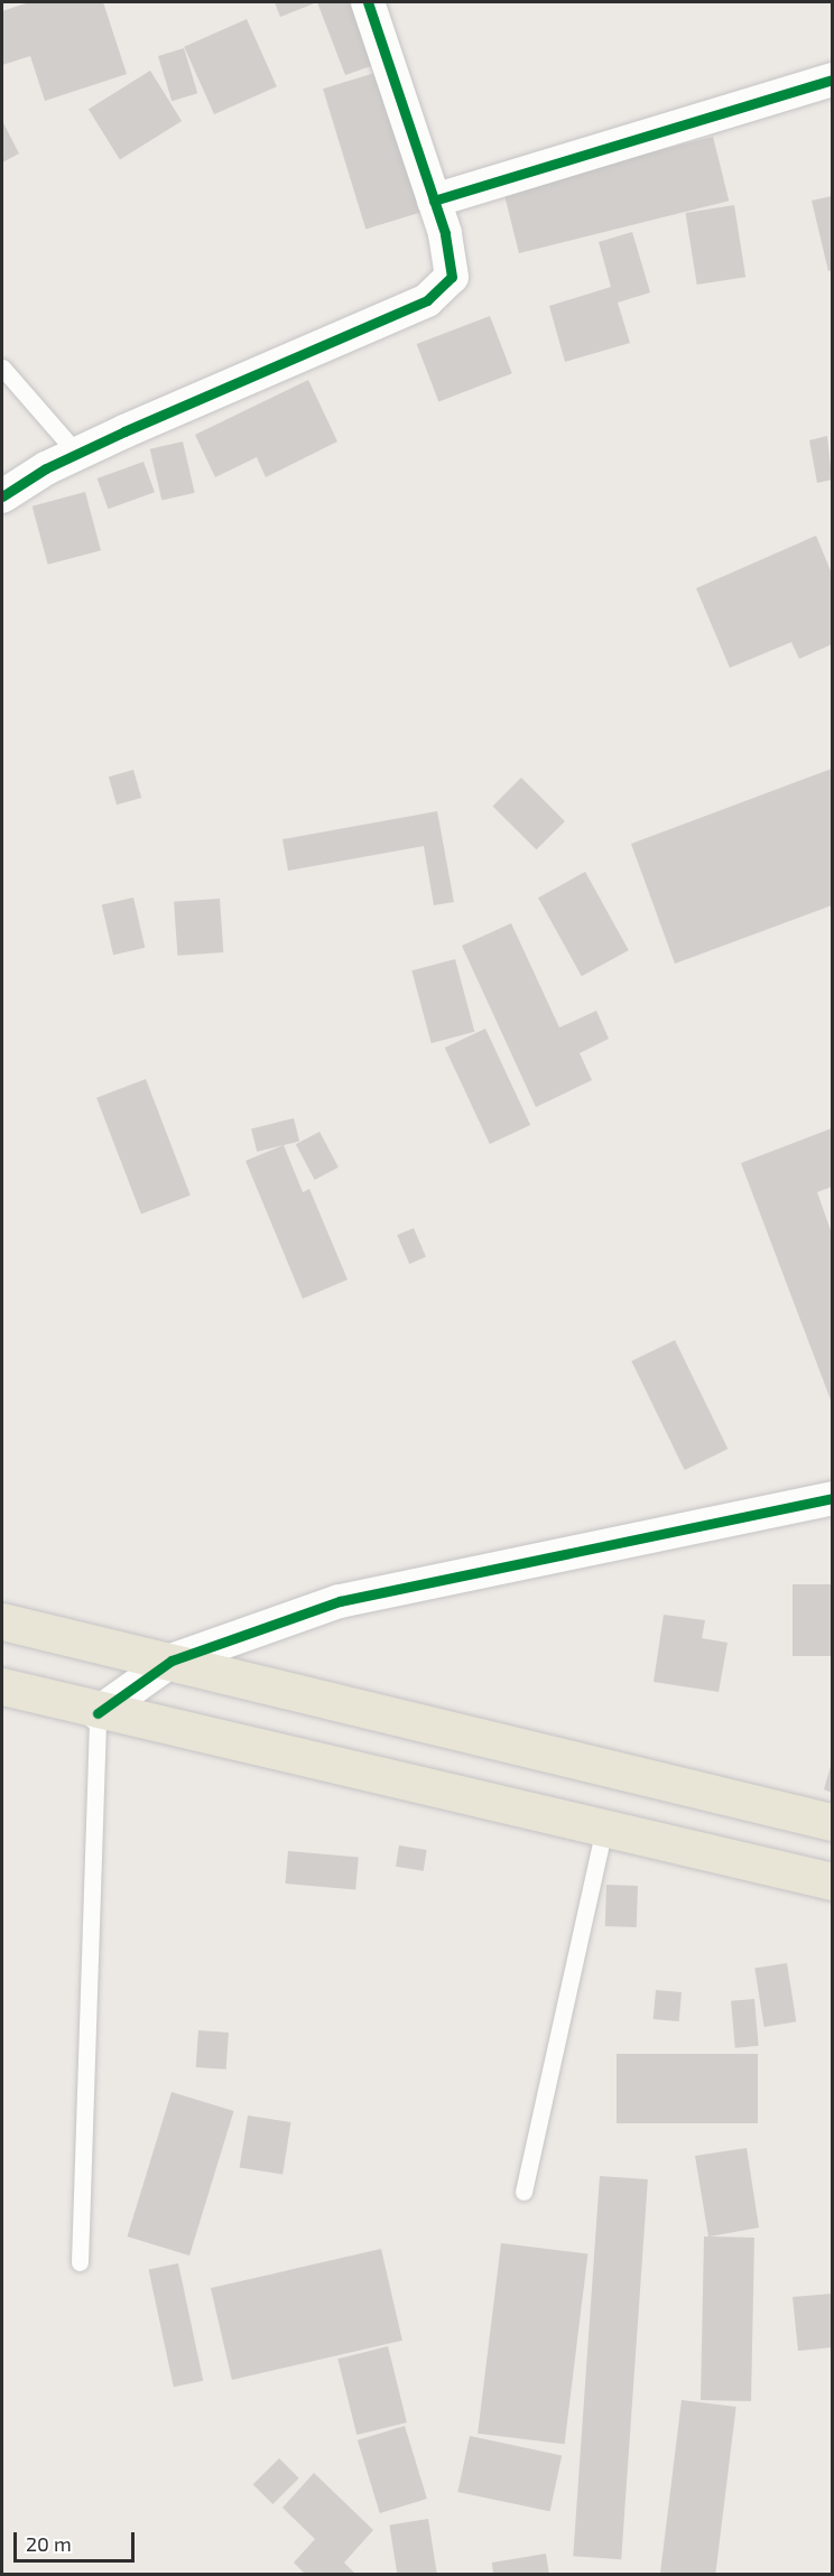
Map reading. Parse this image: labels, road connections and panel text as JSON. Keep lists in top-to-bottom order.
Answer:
{
  "scale_bar": "20 m"
}
